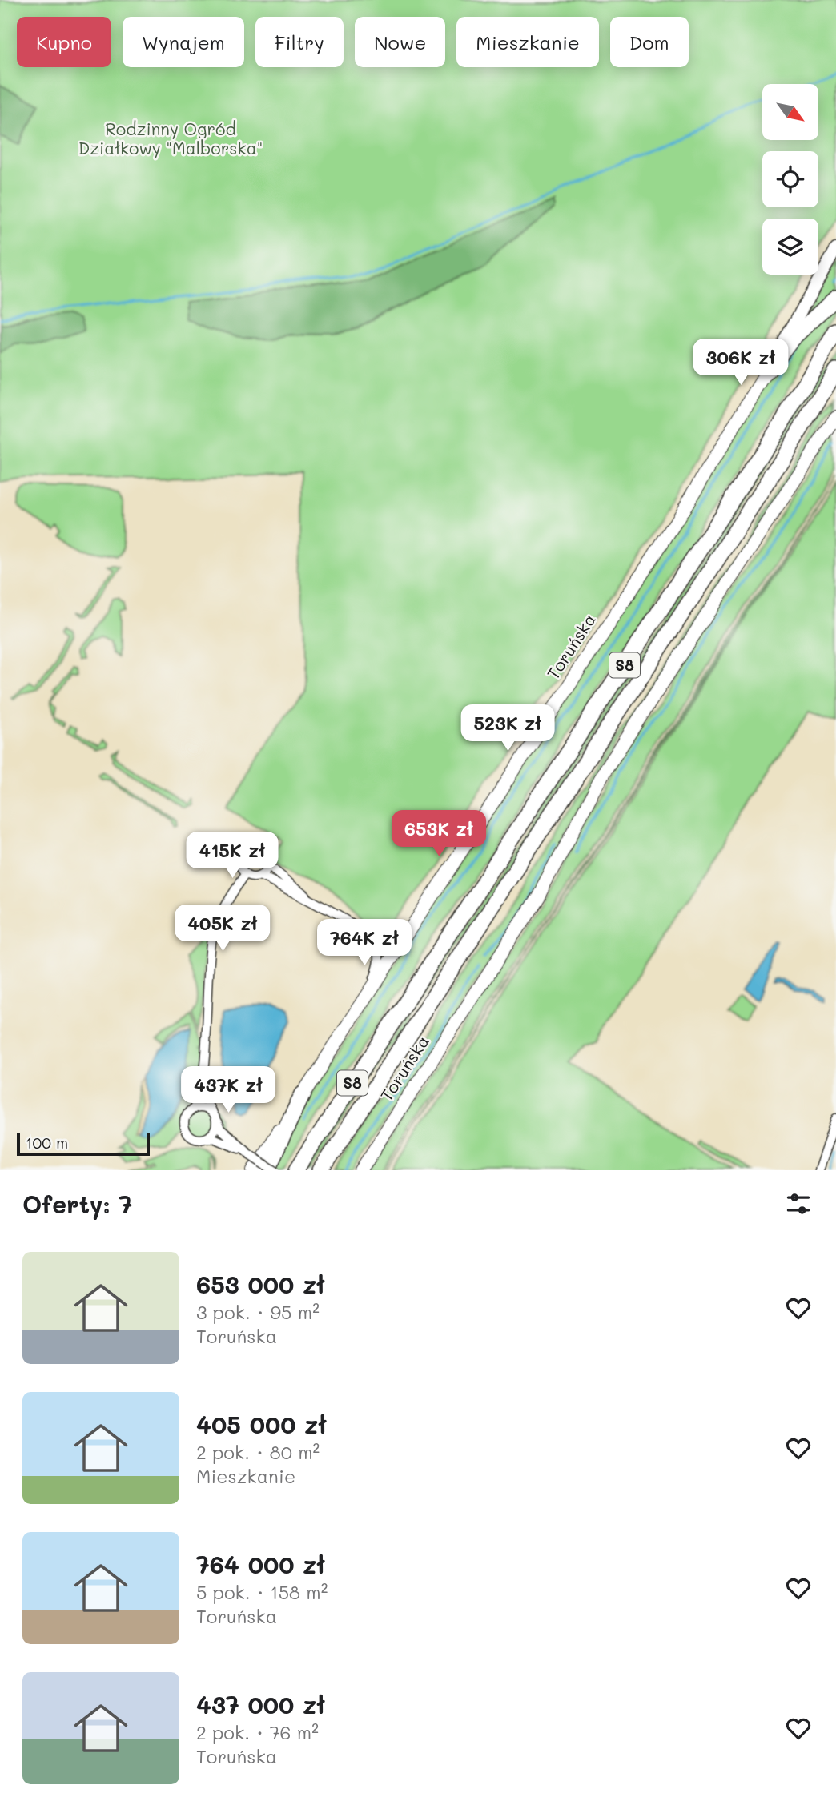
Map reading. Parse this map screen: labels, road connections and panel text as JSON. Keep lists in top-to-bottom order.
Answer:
{
  "streets": {
    "highway": ["Toruńska", "S8"]
  },
  "parks": ["Rodzinny Ogród Działkowy \"Malborska\""],
  "scale_bar": "100 m",
  "north": "bottom right",
  "page": {
    "chip": [
      "Kupno",
      "Wynajem",
      "Filtry",
      "Nowe",
      "Mieszkanie",
      "Dom"
    ],
    "price": [
      "306K zł",
      "523K zł",
      "653K zł",
      "415K zł",
      "405K zł",
      "764K zł",
      "437K zł"
    ],
    "scale": "100 m",
    "heading": "Oferty: 7",
    "list": [
      {
        "name": "653 000 zł",
        "note": "3 pok. · 95 m² · Toruńska"
      },
      {
        "name": "405 000 zł",
        "note": "2 pok. · 80 m² · Mieszkanie"
      },
      {
        "name": "764 000 zł",
        "note": "5 pok. · 158 m² · Toruńska"
      },
      {
        "name": "437 000 zł",
        "note": "2 pok. · 76 m² · Toruńska"
      }
    ]
  }
}
